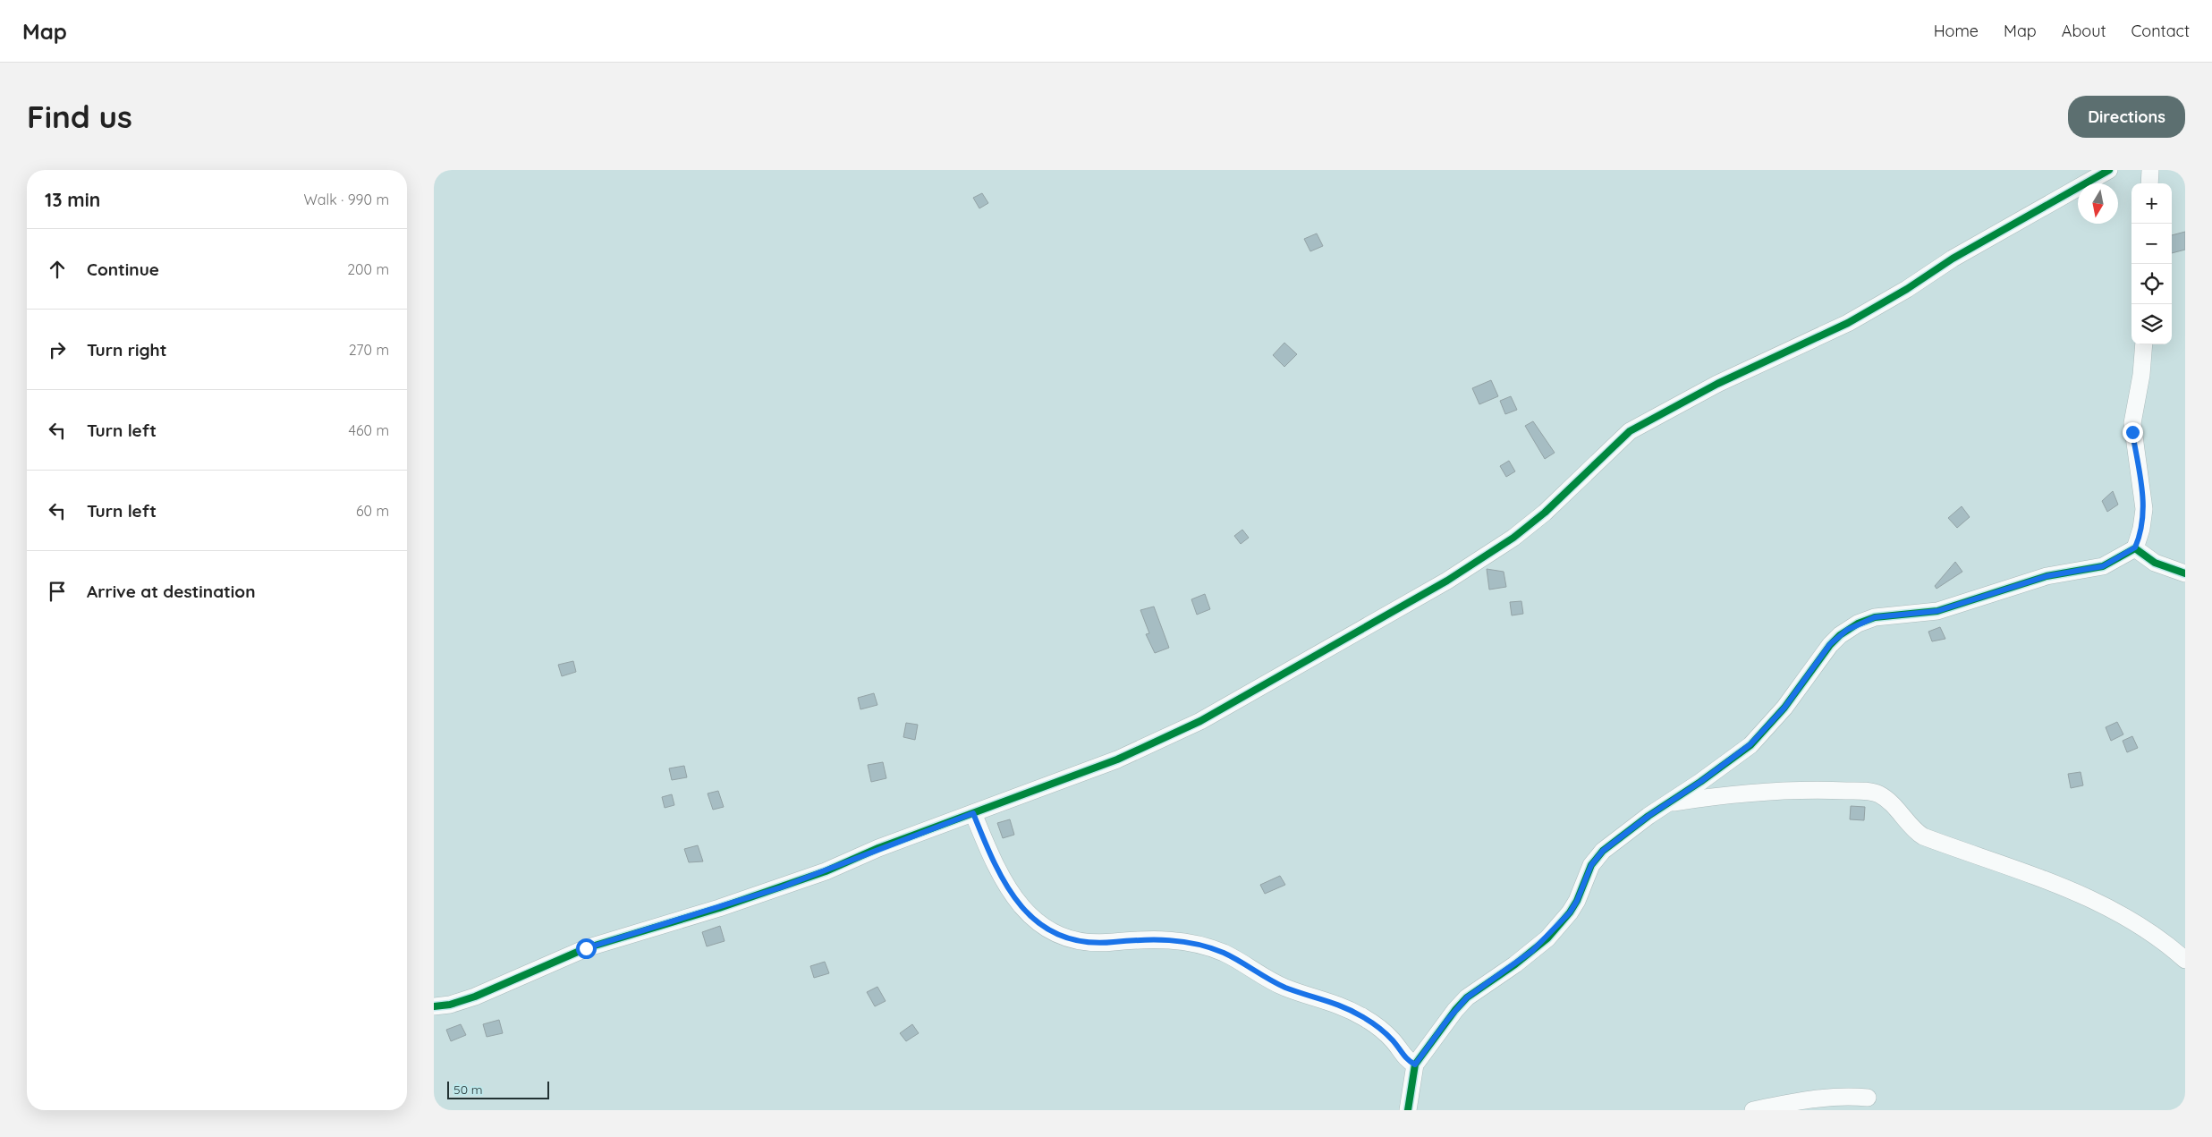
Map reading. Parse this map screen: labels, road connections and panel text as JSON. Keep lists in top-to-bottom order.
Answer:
{
  "scale_bar": "50 m",
  "north": "bottom",
  "page": {
    "header": "Map",
    "nav": [
      "Home",
      "Map",
      "About",
      "Contact"
    ],
    "buttons": "Directions",
    "title": "Find us",
    "heading": ["13 min", "Walk · 990 m"],
    "map_buttons": ["+", "−"],
    "list": [
      ["Continue", "200 m"],
      ["Turn right", "270 m"],
      ["Turn left", "460 m"],
      ["Turn left", "60 m"],
      "Arrive at destination"
    ],
    "scale": "50 m"
  }
}
